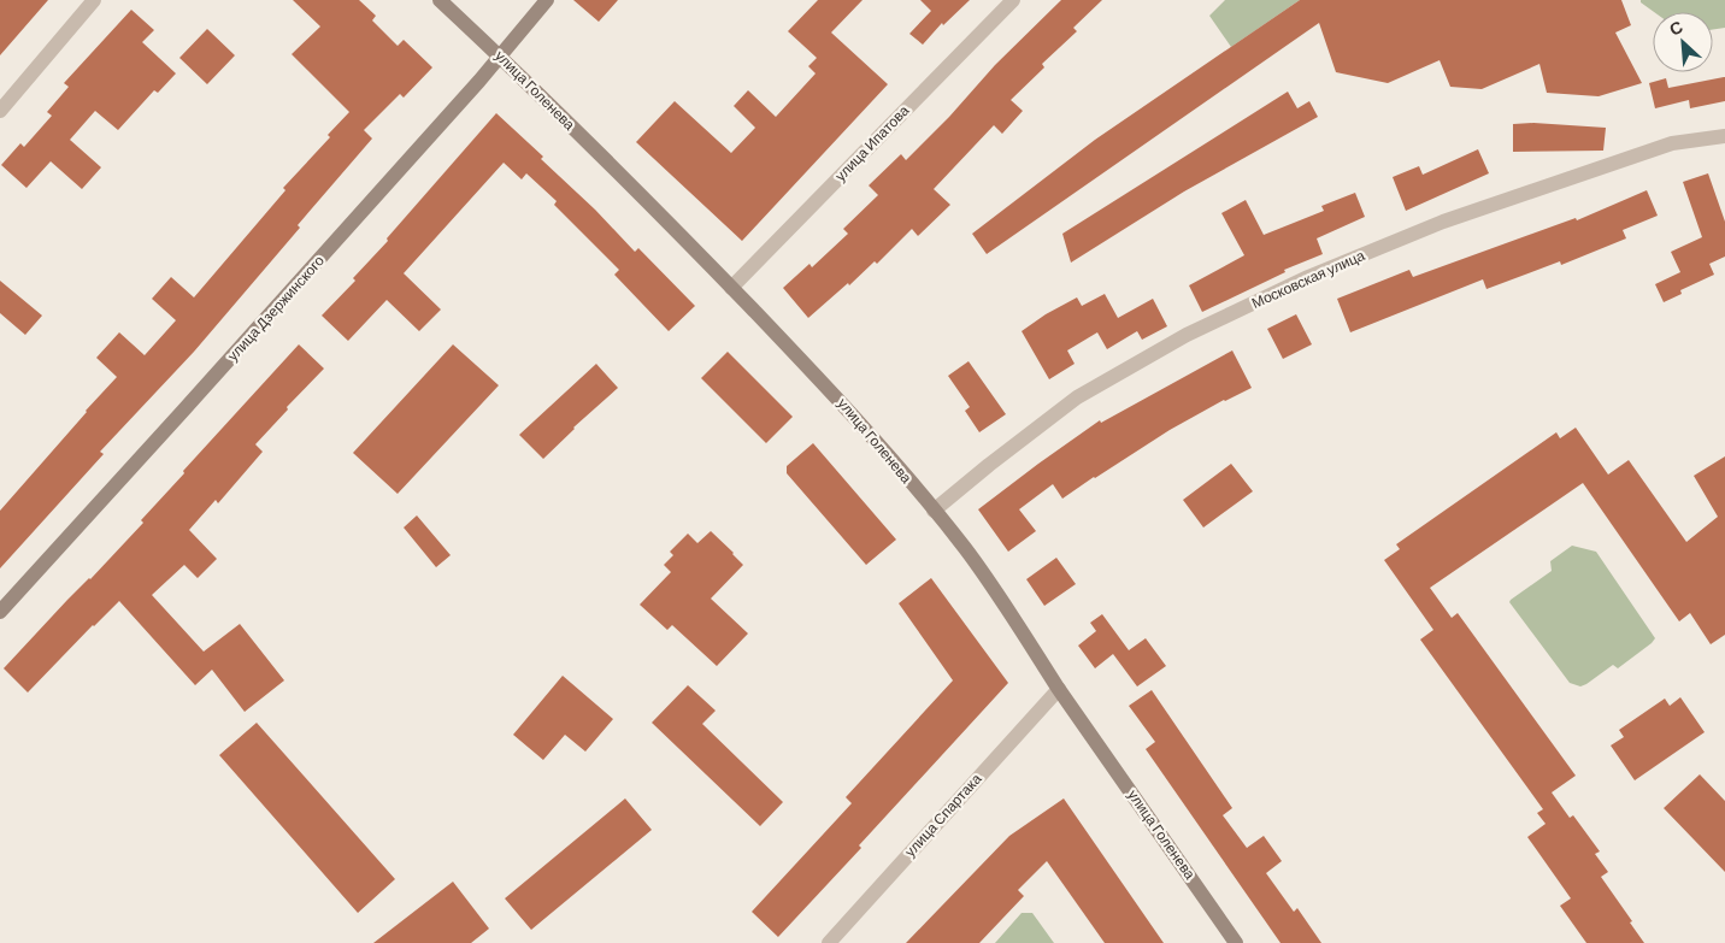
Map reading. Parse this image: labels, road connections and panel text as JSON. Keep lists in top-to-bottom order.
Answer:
{
  "streets": {
    "main road": ["улица Голенева", "улица Дзержинского"],
    "street": ["улица Ипатова", "Московская улица", "улица Спартака"]
  },
  "crossings": [
    ["улица Голенева", "улица Ипатова"],
    ["улица Голенева", "Московская улица"],
    ["улица Голенева", "улица Дзержинского"],
    ["улица Голенева", "улица Спартака"]
  ],
  "north": "top left"
}
